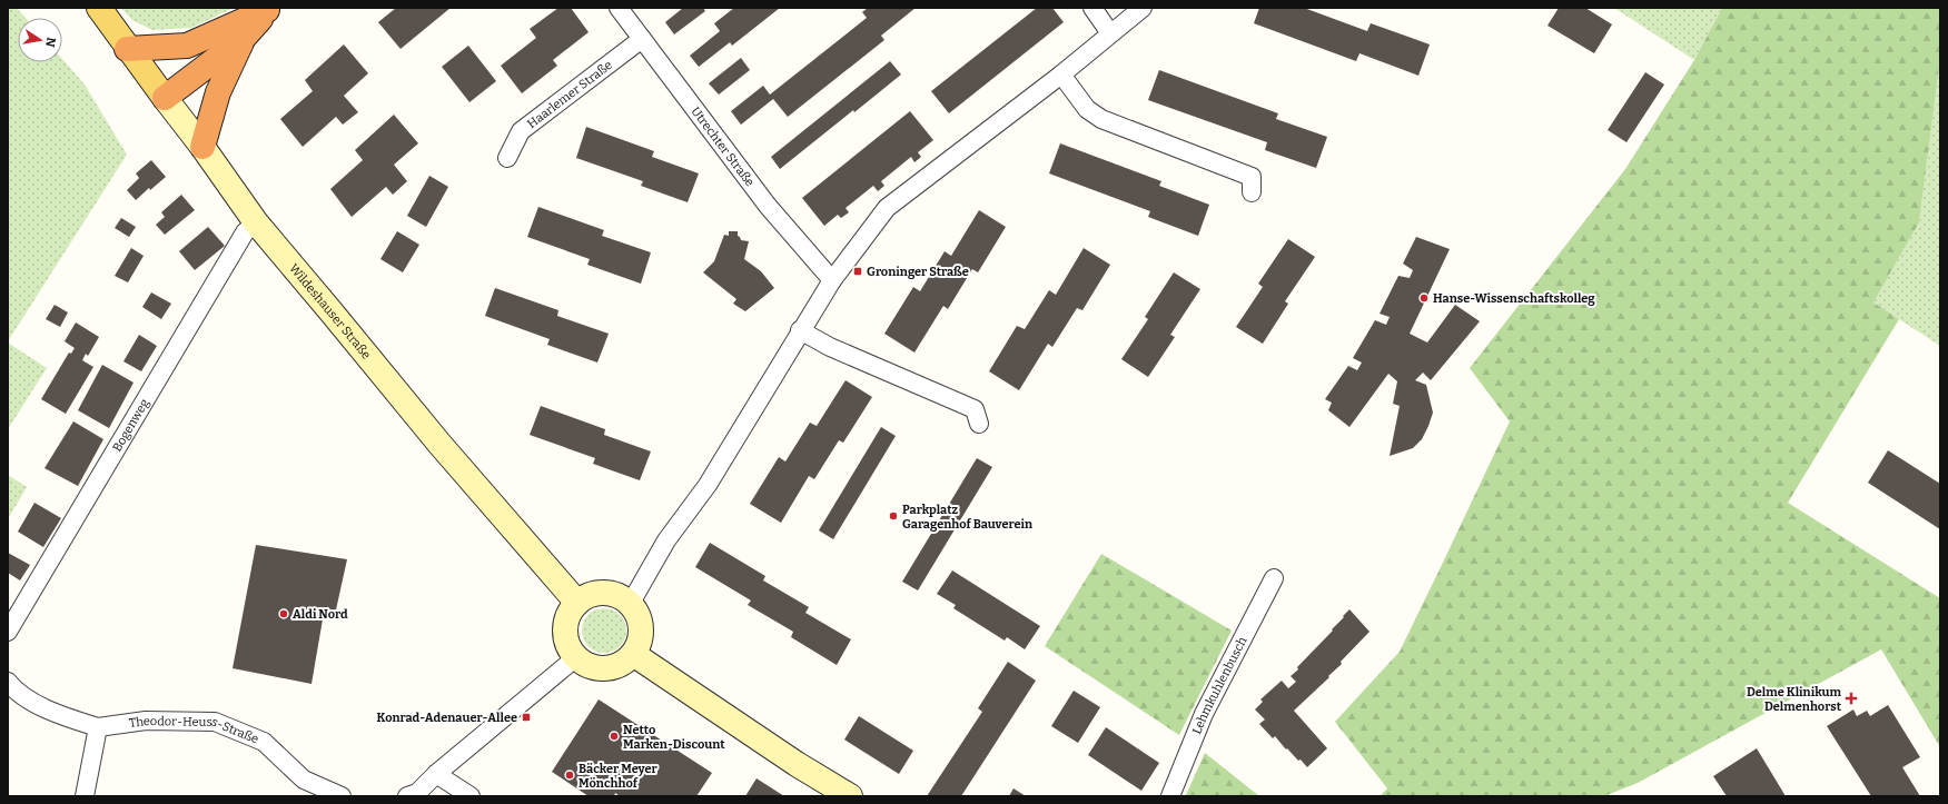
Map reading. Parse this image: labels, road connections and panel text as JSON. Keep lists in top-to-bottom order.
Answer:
{
  "streets": {
    "main road": ["Wildeshauser Straße"],
    "street": [
      "Haarlemer Straße",
      "Utrechter Straße",
      "Bogenweg",
      "Lehmkuhlenbusch",
      "Theodor-Heuss-Straße"
    ]
  },
  "crossings": [
    ["Haarlemer Straße", "Utrechter Straße"],
    ["Wildeshauser Straße", "Bogenweg"]
  ],
  "places": {
    "transit": ["Groninger Straße", "Konrad-Adenauer-Allee"],
    "other": [
      "Hanse-Wissenschaftskolleg",
      "Parkplatz Garagenhof Bauverein",
      "Aldi Nord",
      "Netto Marken-Discount",
      "Bäcker Meyer Mönchhof"
    ],
    "health": ["Delme Klinikum Delmenhorst"]
  },
  "north": "right"
}
